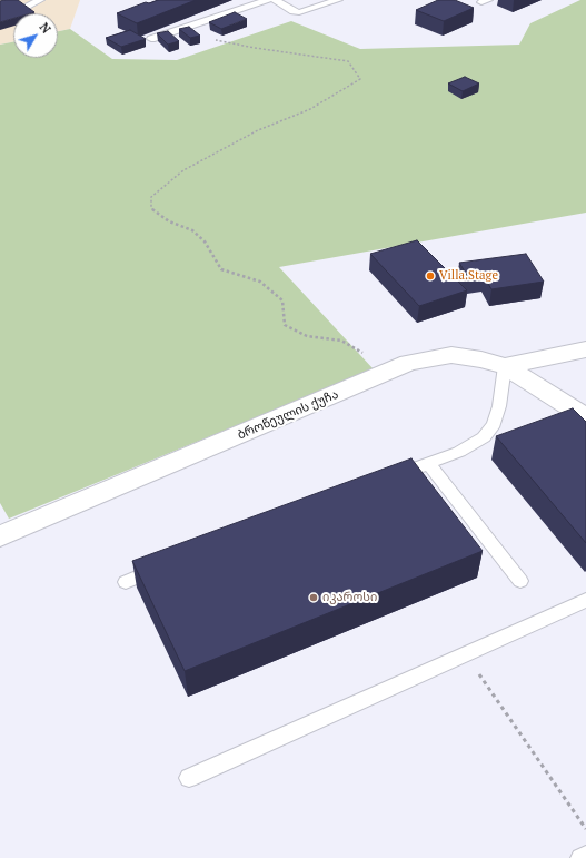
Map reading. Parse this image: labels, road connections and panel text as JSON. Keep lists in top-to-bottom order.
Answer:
{
  "streets": {
    "street": ["ბროწეულის ქუჩა"]
  },
  "places": ["Villa.Stage", "იკაროსი"],
  "north": "top right"
}
